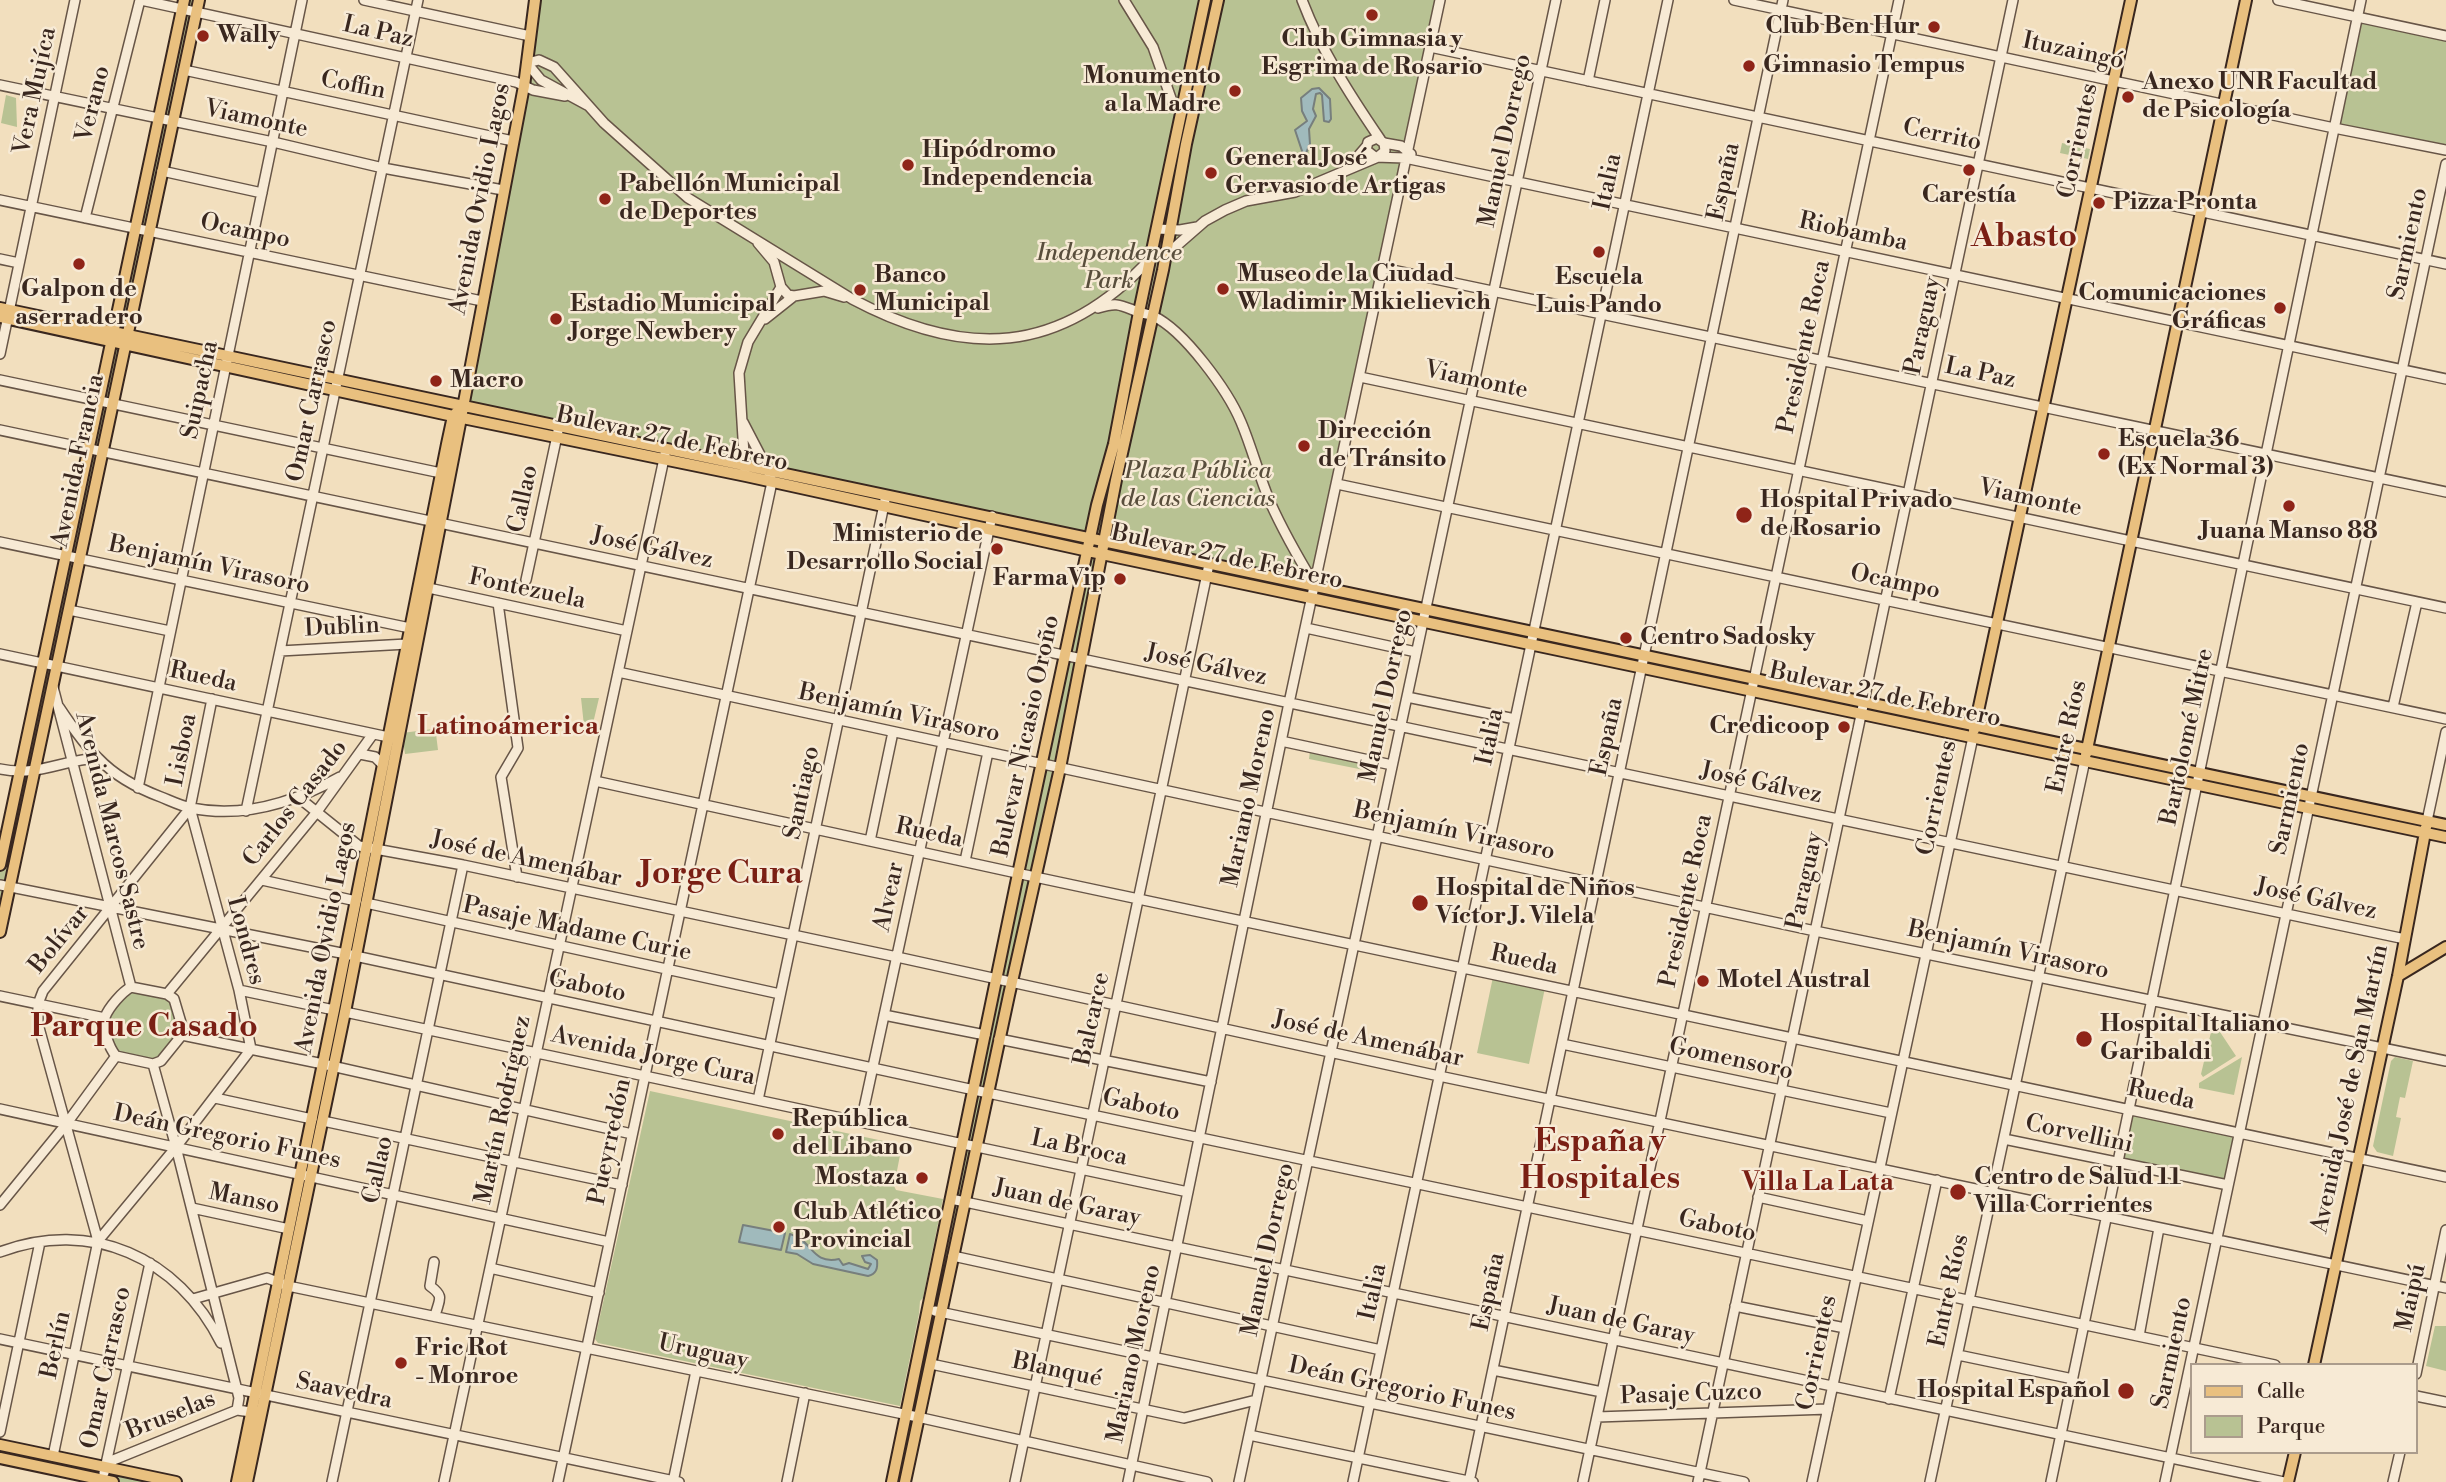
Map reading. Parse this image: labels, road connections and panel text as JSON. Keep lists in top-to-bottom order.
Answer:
{
  "streets": {
    "main road": [
      "Corrientes",
      "Avenida Ovidio Lagos",
      "Bulevar 27 de Febrero",
      "Avenida Francia",
      "Bulevar Nicasio Oroño",
      "Entre Ríos",
      "Avenida José de San Martín"
    ],
    "street": [
      "La Paz",
      "Ituzaingó",
      "Coffin",
      "Vera Mujíca",
      "Verano",
      "Viamonte",
      "Cerrito",
      "Manuel Dorrego",
      "Italia",
      "España",
      "Ocampo",
      "Riobamba",
      "Sarmiento",
      "Paraguay",
      "Presidente Roca",
      "Suipacha",
      "Omar Carrasco",
      "Callao",
      "José Gálvez",
      "Benjamín Virasoro",
      "Fontezuela",
      "Dublin",
      "Rueda",
      "Bartolomé Mitre",
      "Lisboa",
      "Santiago",
      "Mariano Moreno",
      "Carlos Casado",
      "Avenida Marcos Sastre",
      "José de Amenábar",
      "Alvear",
      "Pasaje Madame Curie",
      "Bolívar",
      "Londres",
      "Gaboto",
      "Balcarce",
      "Avenida Jorge Cura",
      "Gomensoro",
      "Martín Rodríguez",
      "Corvellini",
      "Deán Gregorio Funes",
      "Pueyrredón",
      "La Broca",
      "Manso",
      "Juan de Garay",
      "Maipú",
      "Berlín",
      "Uruguay",
      "Blanqué",
      "Saavedra",
      "Pasaje Cuzco",
      "Bruselas"
    ]
  },
  "crossings": [
    ["La Paz", "Verano"],
    ["La Paz", "Manuel Dorrego"],
    ["La Paz", "Corrientes"],
    ["La Paz", "Italia"],
    ["La Paz", "España"],
    ["La Paz", "Avenida Ovidio Lagos"],
    ["La Paz", "Sarmiento"],
    ["La Paz", "Paraguay"],
    ["La Paz", "Presidente Roca"],
    ["La Paz", "Suipacha"],
    ["La Paz", "Omar Carrasco"],
    ["La Paz", "Avenida Francia"],
    ["La Paz", "Entre Ríos"],
    ["La Paz", "Bartolomé Mitre"],
    ["La Paz", "Mariano Moreno"],
    ["Ituzaingó", "Corrientes"],
    ["Ituzaingó", "España"],
    ["Ituzaingó", "Paraguay"],
    ["Ituzaingó", "Presidente Roca"],
    ["Ituzaingó", "Entre Ríos"],
    ["Ituzaingó", "Bartolomé Mitre"],
    ["Coffin", "Avenida Ovidio Lagos"],
    ["Coffin", "Suipacha"],
    ["Coffin", "Omar Carrasco"],
    ["Coffin", "Avenida Francia"],
    ["Vera Mujíca", "Viamonte"],
    ["Vera Mujíca", "Ocampo"],
    ["Vera Mujíca", "Bulevar 27 de Febrero"],
    ["Verano", "Viamonte"],
    ["Verano", "Ocampo"],
    ["Viamonte", "Manuel Dorrego"],
    ["Viamonte", "Corrientes"],
    ["Viamonte", "Italia"],
    ["Viamonte", "España"],
    ["Viamonte", "Avenida Ovidio Lagos"],
    ["Viamonte", "Sarmiento"],
    ["Viamonte", "Paraguay"],
    ["Viamonte", "Presidente Roca"],
    ["Viamonte", "Suipacha"],
    ["Viamonte", "Omar Carrasco"],
    ["Viamonte", "Avenida Francia"],
    ["Viamonte", "Entre Ríos"],
    ["Viamonte", "Bartolomé Mitre"],
    ["Viamonte", "Mariano Moreno"],
    ["Cerrito", "Manuel Dorrego"],
    ["Cerrito", "Corrientes"],
    ["Cerrito", "Italia"],
    ["Cerrito", "España"],
    ["Cerrito", "Sarmiento"],
    ["Cerrito", "Paraguay"],
    ["Cerrito", "Presidente Roca"],
    ["Cerrito", "Entre Ríos"],
    ["Cerrito", "Bartolomé Mitre"],
    ["Cerrito", "Mariano Moreno"],
    ["Manuel Dorrego", "Ocampo"],
    ["Manuel Dorrego", "Riobamba"],
    ["Manuel Dorrego", "Bulevar 27 de Febrero"],
    ["Manuel Dorrego", "José Gálvez"],
    ["Manuel Dorrego", "Benjamín Virasoro"],
    ["Manuel Dorrego", "Rueda"],
    ["Manuel Dorrego", "José de Amenábar"],
    ["Manuel Dorrego", "Gaboto"],
    ["Manuel Dorrego", "Deán Gregorio Funes"],
    ["Manuel Dorrego", "Juan de Garay"],
    ["Manuel Dorrego", "Blanqué"],
    ["Corrientes", "Ocampo"],
    ["Corrientes", "Riobamba"],
    ["Corrientes", "Bulevar 27 de Febrero"],
    ["Corrientes", "José Gálvez"],
    ["Corrientes", "Benjamín Virasoro"],
    ["Corrientes", "Rueda"],
    ["Corrientes", "José de Amenábar"],
    ["Corrientes", "Gaboto"],
    ["Corrientes", "Gomensoro"],
    ["Corrientes", "Juan de Garay"],
    ["Corrientes", "Pasaje Cuzco"],
    ["Italia", "Ocampo"],
    ["Italia", "Riobamba"],
    ["Italia", "Bulevar 27 de Febrero"],
    ["Italia", "José Gálvez"],
    ["Italia", "Benjamín Virasoro"],
    ["Italia", "Rueda"],
    ["Italia", "José de Amenábar"],
    ["Italia", "Gaboto"],
    ["Italia", "Deán Gregorio Funes"],
    ["Italia", "Juan de Garay"],
    ["España", "Ocampo"],
    ["España", "Riobamba"],
    ["España", "Bulevar 27 de Febrero"],
    ["España", "José Gálvez"],
    ["España", "Benjamín Virasoro"],
    ["España", "Rueda"],
    ["España", "José de Amenábar"],
    ["España", "Gaboto"],
    ["España", "Gomensoro"],
    ["España", "Deán Gregorio Funes"],
    ["España", "Juan de Garay"],
    ["Avenida Ovidio Lagos", "Ocampo"],
    ["Avenida Ovidio Lagos", "Bulevar 27 de Febrero"],
    ["Avenida Ovidio Lagos", "José Gálvez"],
    ["Avenida Ovidio Lagos", "Benjamín Virasoro"],
    ["Avenida Ovidio Lagos", "Fontezuela"],
    ["Avenida Ovidio Lagos", "Dublin"],
    ["Avenida Ovidio Lagos", "Rueda"],
    ["Avenida Ovidio Lagos", "José de Amenábar"],
    ["Avenida Ovidio Lagos", "Pasaje Madame Curie"],
    ["Avenida Ovidio Lagos", "Gaboto"],
    ["Avenida Ovidio Lagos", "Avenida Jorge Cura"],
    ["Avenida Ovidio Lagos", "Deán Gregorio Funes"],
    ["Avenida Ovidio Lagos", "Manso"],
    ["Avenida Ovidio Lagos", "Uruguay"],
    ["Avenida Ovidio Lagos", "Saavedra"],
    ["Avenida Ovidio Lagos", "Bruselas"],
    ["Ocampo", "Sarmiento"],
    ["Ocampo", "Paraguay"],
    ["Ocampo", "Presidente Roca"],
    ["Ocampo", "Suipacha"],
    ["Ocampo", "Omar Carrasco"],
    ["Ocampo", "Avenida Francia"],
    ["Ocampo", "Entre Ríos"],
    ["Ocampo", "Bartolomé Mitre"],
    ["Ocampo", "Mariano Moreno"],
    ["Riobamba", "Sarmiento"],
    ["Riobamba", "Paraguay"],
    ["Riobamba", "Presidente Roca"],
    ["Riobamba", "Entre Ríos"],
    ["Riobamba", "Bartolomé Mitre"],
    ["Riobamba", "Mariano Moreno"],
    ["Sarmiento", "Bulevar 27 de Febrero"],
    ["Sarmiento", "José Gálvez"],
    ["Sarmiento", "Benjamín Virasoro"],
    ["Sarmiento", "Rueda"],
    ["Sarmiento", "José de Amenábar"],
    ["Sarmiento", "Gaboto"],
    ["Sarmiento", "Corvellini"],
    ["Sarmiento", "Juan de Garay"],
    ["Paraguay", "Bulevar 27 de Febrero"],
    ["Paraguay", "José Gálvez"],
    ["Paraguay", "Benjamín Virasoro"],
    ["Paraguay", "Rueda"],
    ["Paraguay", "José de Amenábar"],
    ["Paraguay", "Gaboto"],
    ["Paraguay", "Gomensoro"],
    ["Paraguay", "Deán Gregorio Funes"],
    ["Paraguay", "Juan de Garay"],
    ["Paraguay", "Pasaje Cuzco"],
    ["Presidente Roca", "Bulevar 27 de Febrero"],
    ["Presidente Roca", "José Gálvez"],
    ["Presidente Roca", "Benjamín Virasoro"],
    ["Presidente Roca", "Rueda"],
    ["Presidente Roca", "José de Amenábar"],
    ["Presidente Roca", "Gaboto"],
    ["Presidente Roca", "Gomensoro"],
    ["Presidente Roca", "Deán Gregorio Funes"],
    ["Presidente Roca", "Juan de Garay"],
    ["Presidente Roca", "Pasaje Cuzco"],
    ["Suipacha", "Bulevar 27 de Febrero"],
    ["Suipacha", "José Gálvez"],
    ["Suipacha", "Benjamín Virasoro"],
    ["Suipacha", "Rueda"],
    ["Omar Carrasco", "Bulevar 27 de Febrero"],
    ["Omar Carrasco", "José Gálvez"],
    ["Omar Carrasco", "Benjamín Virasoro"],
    ["Omar Carrasco", "Dublin"],
    ["Omar Carrasco", "Rueda"],
    ["Omar Carrasco", "Saavedra"],
    ["Omar Carrasco", "Bruselas"],
    ["Bulevar 27 de Febrero", "Avenida Francia"],
    ["Bulevar 27 de Febrero", "Callao"],
    ["Bulevar 27 de Febrero", "Bulevar Nicasio Oroño"],
    ["Bulevar 27 de Febrero", "Entre Ríos"],
    ["Bulevar 27 de Febrero", "Bartolomé Mitre"],
    ["Bulevar 27 de Febrero", "Santiago"],
    ["Bulevar 27 de Febrero", "Mariano Moreno"],
    ["Bulevar 27 de Febrero", "Alvear"],
    ["Bulevar 27 de Febrero", "Balcarce"],
    ["Bulevar 27 de Febrero", "Avenida José de San Martín"],
    ["Bulevar 27 de Febrero", "Martín Rodríguez"],
    ["Bulevar 27 de Febrero", "Pueyrredón"],
    ["Avenida Francia", "José Gálvez"],
    ["Avenida Francia", "Benjamín Virasoro"],
    ["Avenida Francia", "Rueda"],
    ["Avenida Francia", "Avenida Marcos Sastre"],
    ["Avenida Francia", "Gaboto"],
    ["Callao", "José Gálvez"],
    ["Callao", "José de Amenábar"],
    ["Callao", "Pasaje Madame Curie"],
    ["Callao", "Gaboto"],
    ["Callao", "Avenida Jorge Cura"],
    ["Callao", "Deán Gregorio Funes"],
    ["Callao", "Uruguay"],
    ["Callao", "Saavedra"],
    ["José Gálvez", "Bulevar Nicasio Oroño"],
    ["José Gálvez", "Entre Ríos"],
    ["José Gálvez", "Bartolomé Mitre"],
    ["José Gálvez", "Santiago"],
    ["José Gálvez", "Mariano Moreno"],
    ["José Gálvez", "Alvear"],
    ["José Gálvez", "Balcarce"],
    ["José Gálvez", "Avenida José de San Martín"],
    ["José Gálvez", "Martín Rodríguez"],
    ["José Gálvez", "Pueyrredón"],
    ["Benjamín Virasoro", "Bulevar Nicasio Oroño"],
    ["Benjamín Virasoro", "Entre Ríos"],
    ["Benjamín Virasoro", "Bartolomé Mitre"],
    ["Benjamín Virasoro", "Santiago"],
    ["Benjamín Virasoro", "Mariano Moreno"],
    ["Benjamín Virasoro", "Alvear"],
    ["Benjamín Virasoro", "Balcarce"],
    ["Benjamín Virasoro", "Avenida José de San Martín"],
    ["Benjamín Virasoro", "Martín Rodríguez"],
    ["Benjamín Virasoro", "Pueyrredón"],
    ["Fontezuela", "Martín Rodríguez"],
    ["Rueda", "Bulevar Nicasio Oroño"],
    ["Rueda", "Entre Ríos"],
    ["Rueda", "Bartolomé Mitre"],
    ["Rueda", "Lisboa"],
    ["Rueda", "Santiago"],
    ["Rueda", "Mariano Moreno"],
    ["Rueda", "Carlos Casado"],
    ["Rueda", "Alvear"],
    ["Rueda", "Balcarce"],
    ["Rueda", "Avenida José de San Martín"],
    ["Rueda", "Martín Rodríguez"],
    ["Rueda", "Pueyrredón"],
    ["Bulevar Nicasio Oroño", "José de Amenábar"],
    ["Bulevar Nicasio Oroño", "Gaboto"],
    ["Bulevar Nicasio Oroño", "Avenida Jorge Cura"],
    ["Bulevar Nicasio Oroño", "Deán Gregorio Funes"],
    ["Bulevar Nicasio Oroño", "La Broca"],
    ["Bulevar Nicasio Oroño", "Juan de Garay"],
    ["Bulevar Nicasio Oroño", "Uruguay"],
    ["Bulevar Nicasio Oroño", "Blanqué"],
    ["Entre Ríos", "José de Amenábar"],
    ["Entre Ríos", "Gaboto"],
    ["Entre Ríos", "Corvellini"],
    ["Entre Ríos", "Juan de Garay"],
    ["Bartolomé Mitre", "José de Amenábar"],
    ["Bartolomé Mitre", "Gaboto"],
    ["Bartolomé Mitre", "Corvellini"],
    ["Bartolomé Mitre", "Juan de Garay"],
    ["Lisboa", "Bolívar"],
    ["Lisboa", "Londres"],
    ["Santiago", "José de Amenábar"],
    ["Santiago", "Pasaje Madame Curie"],
    ["Santiago", "Gaboto"],
    ["Santiago", "Avenida Jorge Cura"],
    ["Mariano Moreno", "José de Amenábar"],
    ["Mariano Moreno", "Gaboto"],
    ["Mariano Moreno", "Deán Gregorio Funes"],
    ["Mariano Moreno", "La Broca"],
    ["Mariano Moreno", "Juan de Garay"],
    ["Mariano Moreno", "Uruguay"],
    ["Mariano Moreno", "Blanqué"],
    ["Carlos Casado", "Avenida Marcos Sastre"],
    ["Carlos Casado", "José de Amenábar"],
    ["Carlos Casado", "Pasaje Madame Curie"],
    ["Carlos Casado", "Londres"],
    ["Carlos Casado", "Gaboto"],
    ["Avenida Marcos Sastre", "Bolívar"],
    ["Avenida Marcos Sastre", "Gaboto"],
    ["José de Amenábar", "Alvear"],
    ["José de Amenábar", "Balcarce"],
    ["José de Amenábar", "Avenida José de San Martín"],
    ["José de Amenábar", "Martín Rodríguez"],
    ["José de Amenábar", "Pueyrredón"],
    ["José de Amenábar", "Maipú"],
    ["Alvear", "Gaboto"],
    ["Alvear", "Avenida Jorge Cura"],
    ["Pasaje Madame Curie", "Martín Rodríguez"],
    ["Pasaje Madame Curie", "Pueyrredón"],
    ["Bolívar", "Londres"],
    ["Bolívar", "Gaboto"],
    ["Bolívar", "Deán Gregorio Funes"],
    ["Bolívar", "Berlín"],
    ["Londres", "Gaboto"],
    ["Gaboto", "Balcarce"],
    ["Gaboto", "Martín Rodríguez"],
    ["Gaboto", "Pueyrredón"],
    ["Balcarce", "Deán Gregorio Funes"],
    ["Balcarce", "La Broca"],
    ["Balcarce", "Juan de Garay"],
    ["Balcarce", "Uruguay"],
    ["Balcarce", "Blanqué"],
    ["Avenida Jorge Cura", "Martín Rodríguez"],
    ["Avenida Jorge Cura", "Pueyrredón"],
    ["Avenida Jorge Cura", "La Broca"],
    ["Martín Rodríguez", "Deán Gregorio Funes"],
    ["Martín Rodríguez", "Uruguay"],
    ["Martín Rodríguez", "Saavedra"],
    ["Deán Gregorio Funes", "Pueyrredón"],
    ["Pueyrredón", "Uruguay"],
    ["Pueyrredón", "Saavedra"],
    ["Berlín", "Saavedra"]
  ],
  "districts": [
    "Abasto",
    "Latinoámerica",
    "Jorge Cura",
    "Parque Casado",
    "España y Hospitales",
    "Villa La Lata"
  ],
  "parks": ["Independence Park", "Plaza Pública de las Ciencias"],
  "places": [
    "Club Gimnasia y Esgrima de Rosario",
    "Club Ben Hur",
    "Wally",
    "Gimnasio Tempus",
    "Monumento a la Madre",
    "Anexo UNR Facultad de Psicología",
    "Hipódromo Independencia",
    "Carestía",
    "General José Gervasio de Artigas",
    "Pabellón Municipal de Deportes",
    "Pizza Pronta",
    "Escuela Luis Pando",
    "Galpon de aserradero",
    "Museo de la Ciudad Wladimir Mikielievich",
    "Banco Municipal",
    "Comunicaciones Gráficas",
    "Estadio Municipal Jorge Newbery",
    "Macro",
    "Dirección de Tránsito",
    "Escuela 36 (Ex Normal 3)",
    "Juana Manso 88",
    "Hospital Privado de Rosario",
    "Ministerio de Desarrollo Social",
    "FarmaVip",
    "Centro Sadosky",
    "Credicoop",
    "Hospital de Niños Víctor J. Vilela",
    "Motel Austral",
    "Hospital Italiano Garibaldi",
    "República del Libano",
    "Mostaza",
    "Centro de Salud 11 Villa Corrientes",
    "Club Atlético Provincial",
    "Fric Rot - Monroe",
    "Hospital Español"
  ],
  "legend": ["Calle", "Parque"]
}
